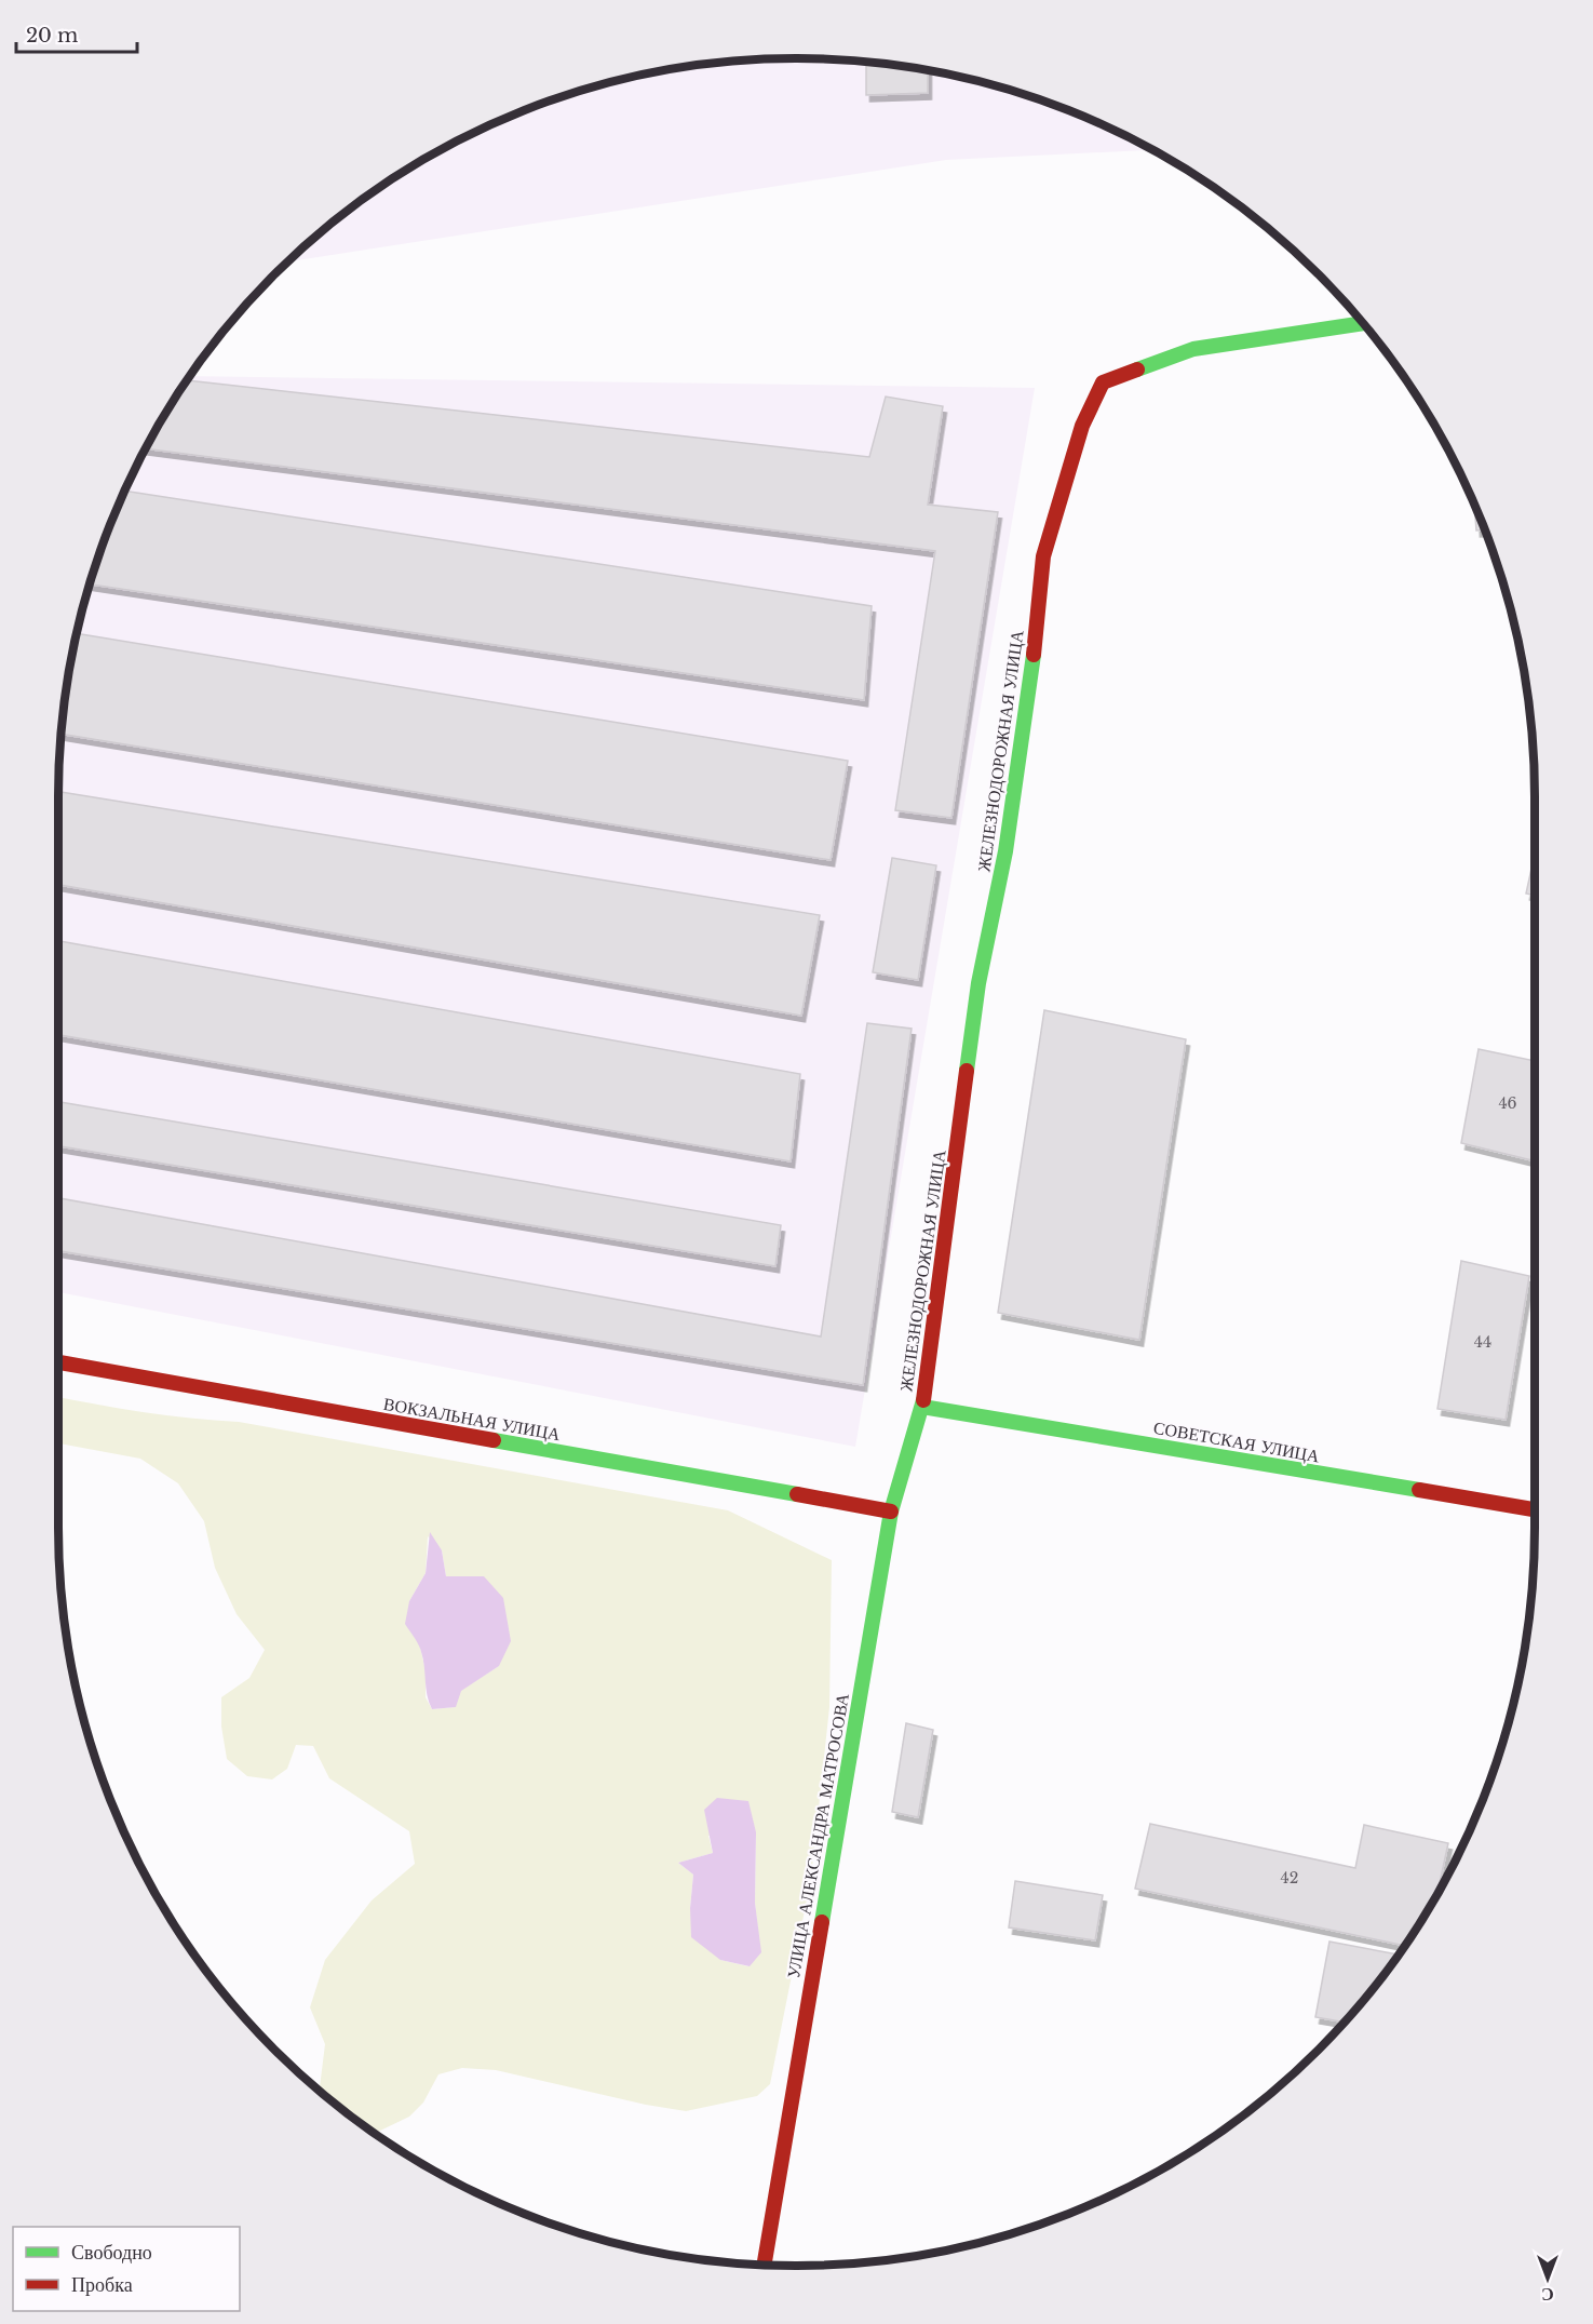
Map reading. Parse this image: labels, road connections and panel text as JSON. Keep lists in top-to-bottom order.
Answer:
{
  "streets": {
    "street": [
      "ЖЕЛЕЗНОДОРОЖНАЯ УЛИЦА",
      "ВОКЗАЛЬНАЯ УЛИЦА",
      "СОВЕТСКАЯ УЛИЦА",
      "УЛИЦА АЛЕКСАНДРА МАТРОСОВА"
    ]
  },
  "crossings": [
    ["ЖЕЛЕЗНОДОРОЖНАЯ УЛИЦА", "СОВЕТСКАЯ УЛИЦА"],
    ["ЖЕЛЕЗНОДОРОЖНАЯ УЛИЦА", "УЛИЦА АЛЕКСАНДРА МАТРОСОВА"],
    ["ВОКЗАЛЬНАЯ УЛИЦА", "УЛИЦА АЛЕКСАНДРА МАТРОСОВА"],
    ["СОВЕТСКАЯ УЛИЦА", "УЛИЦА АЛЕКСАНДРА МАТРОСОВА"]
  ],
  "house_numbers": ["46", "44", "42"],
  "legend": ["Свободно", "Пробка"],
  "scale_bar": "20 m",
  "north": "bottom"
}
